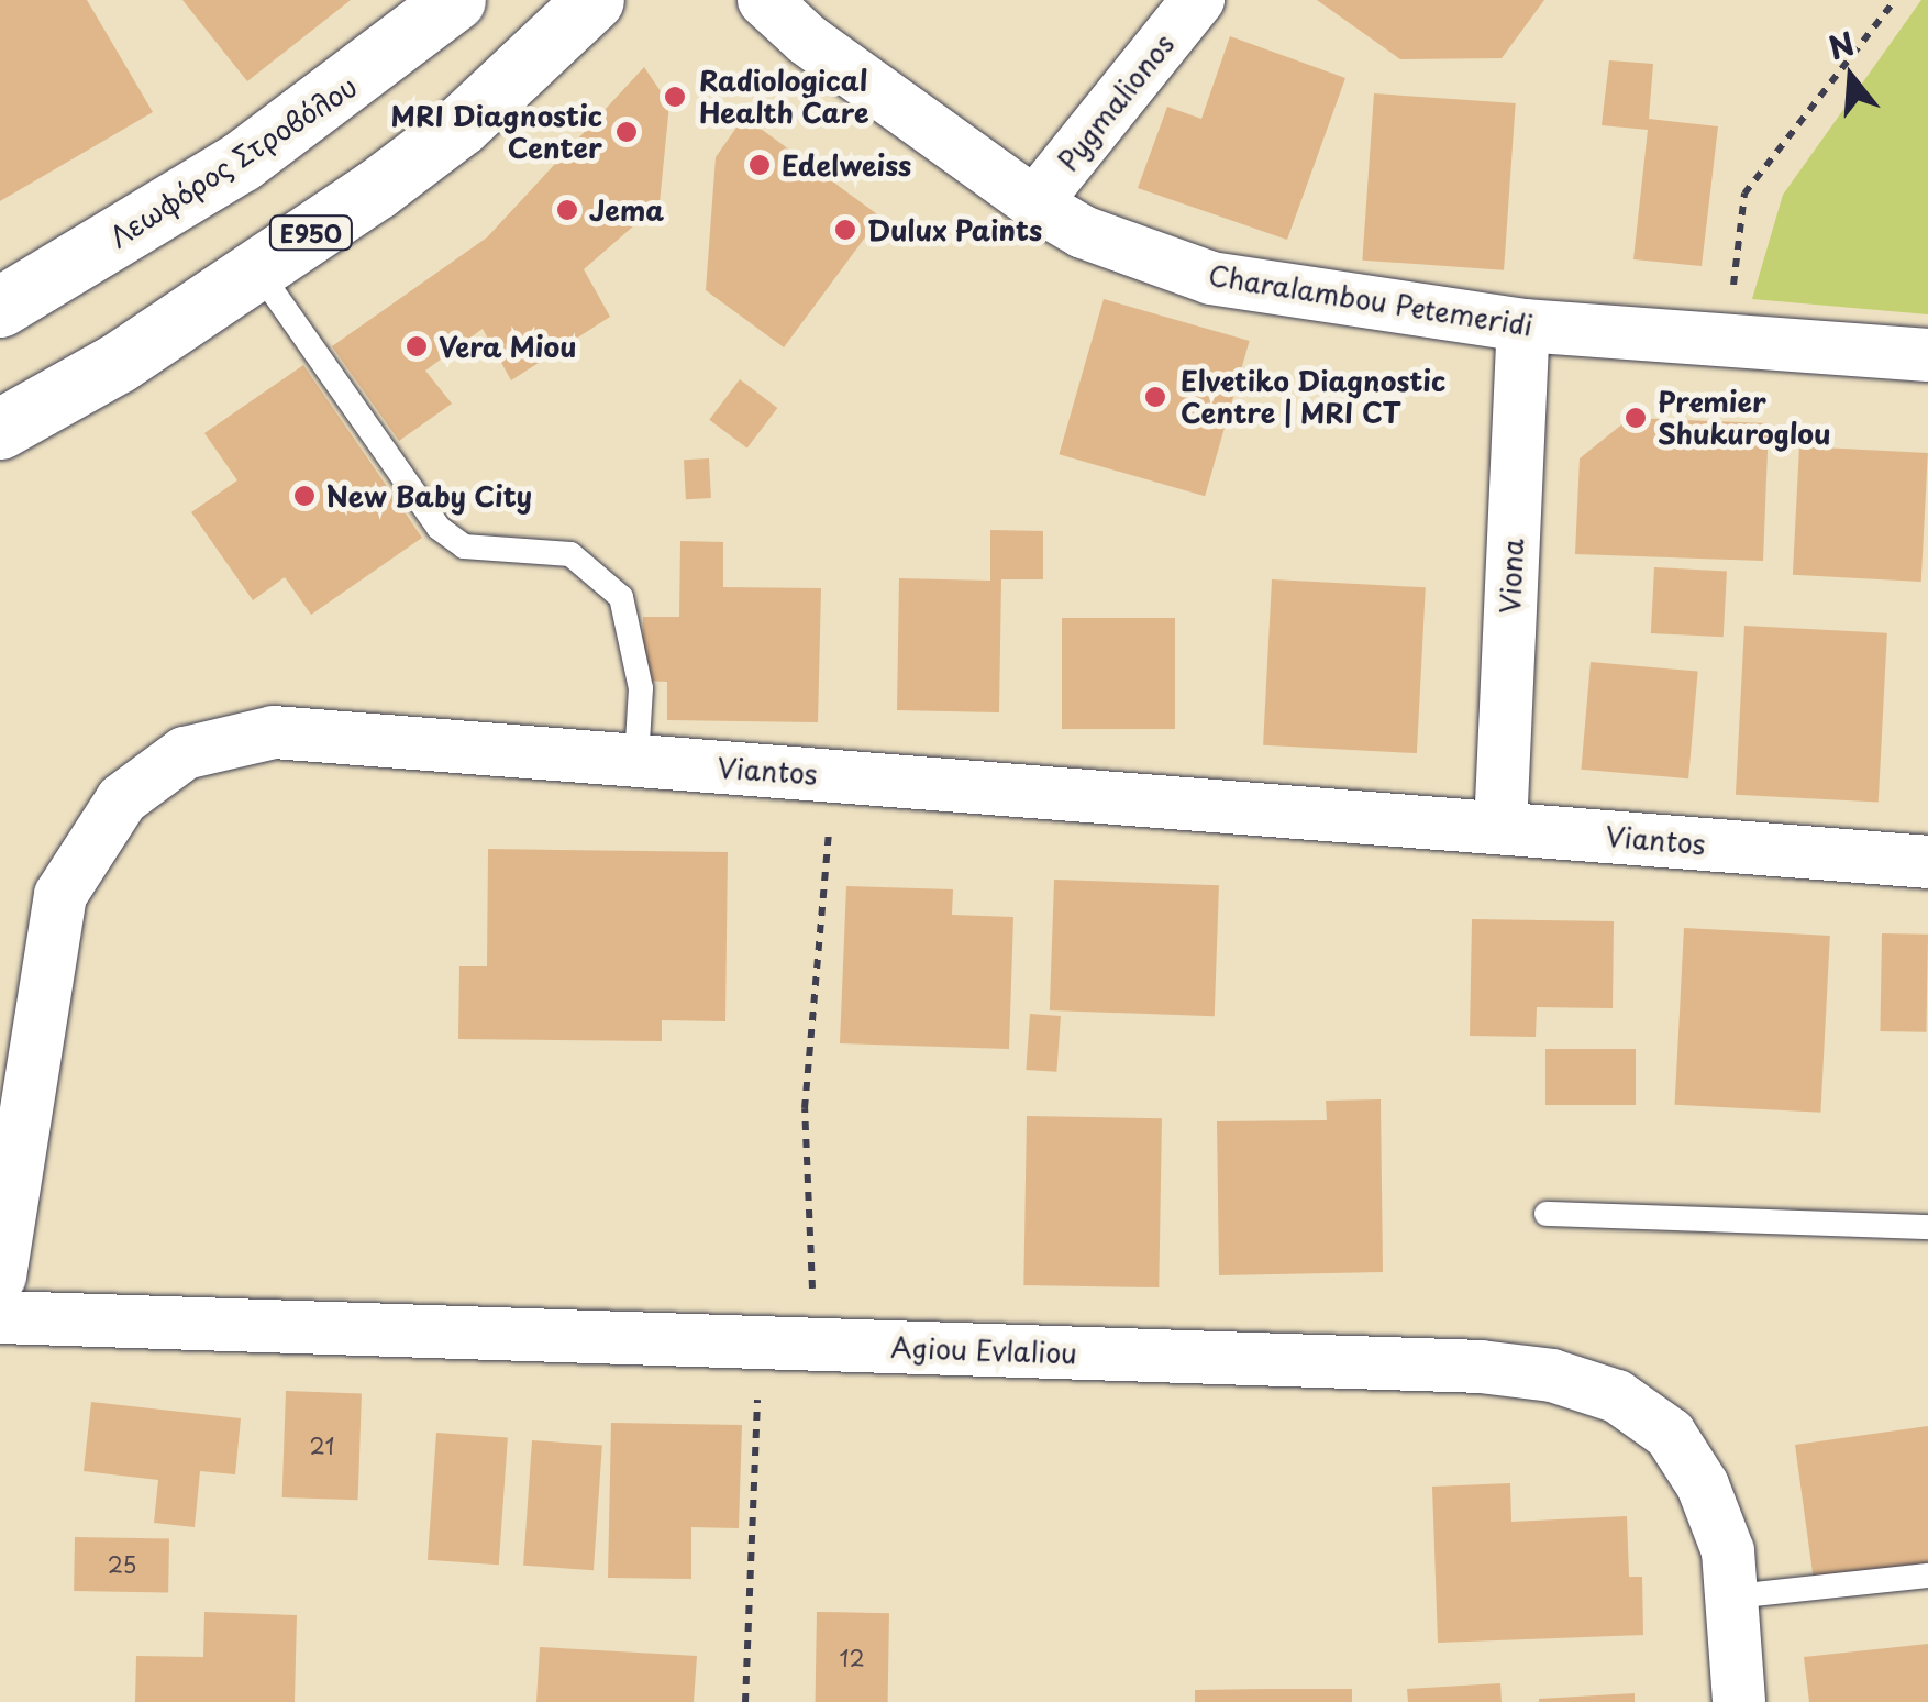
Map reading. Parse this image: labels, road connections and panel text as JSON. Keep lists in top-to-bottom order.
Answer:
{
  "streets": {
    "main road": ["Λεωφόρος Στροβόλου", "E950"],
    "street": [
      "Pygmalionos",
      "Charalambou Petemeridi",
      "Viona",
      "Viantos",
      "Agiou Evlaliou"
    ]
  },
  "crossings": [
    ["Pygmalionos", "Charalambou Petemeridi"],
    ["Charalambou Petemeridi", "Viona"],
    ["Viona", "Viantos"]
  ],
  "places": [
    "Radiological Health Care",
    "MRI Diagnostic Center",
    "Edelweiss",
    "Jema",
    "Dulux Paints",
    "Vera Miou",
    "Elvetiko Diagnostic Centre | MRI CT",
    "Premier Shukuroglou",
    "New Baby City"
  ],
  "house_numbers": ["21", "25", "12"],
  "north": "top"
}
